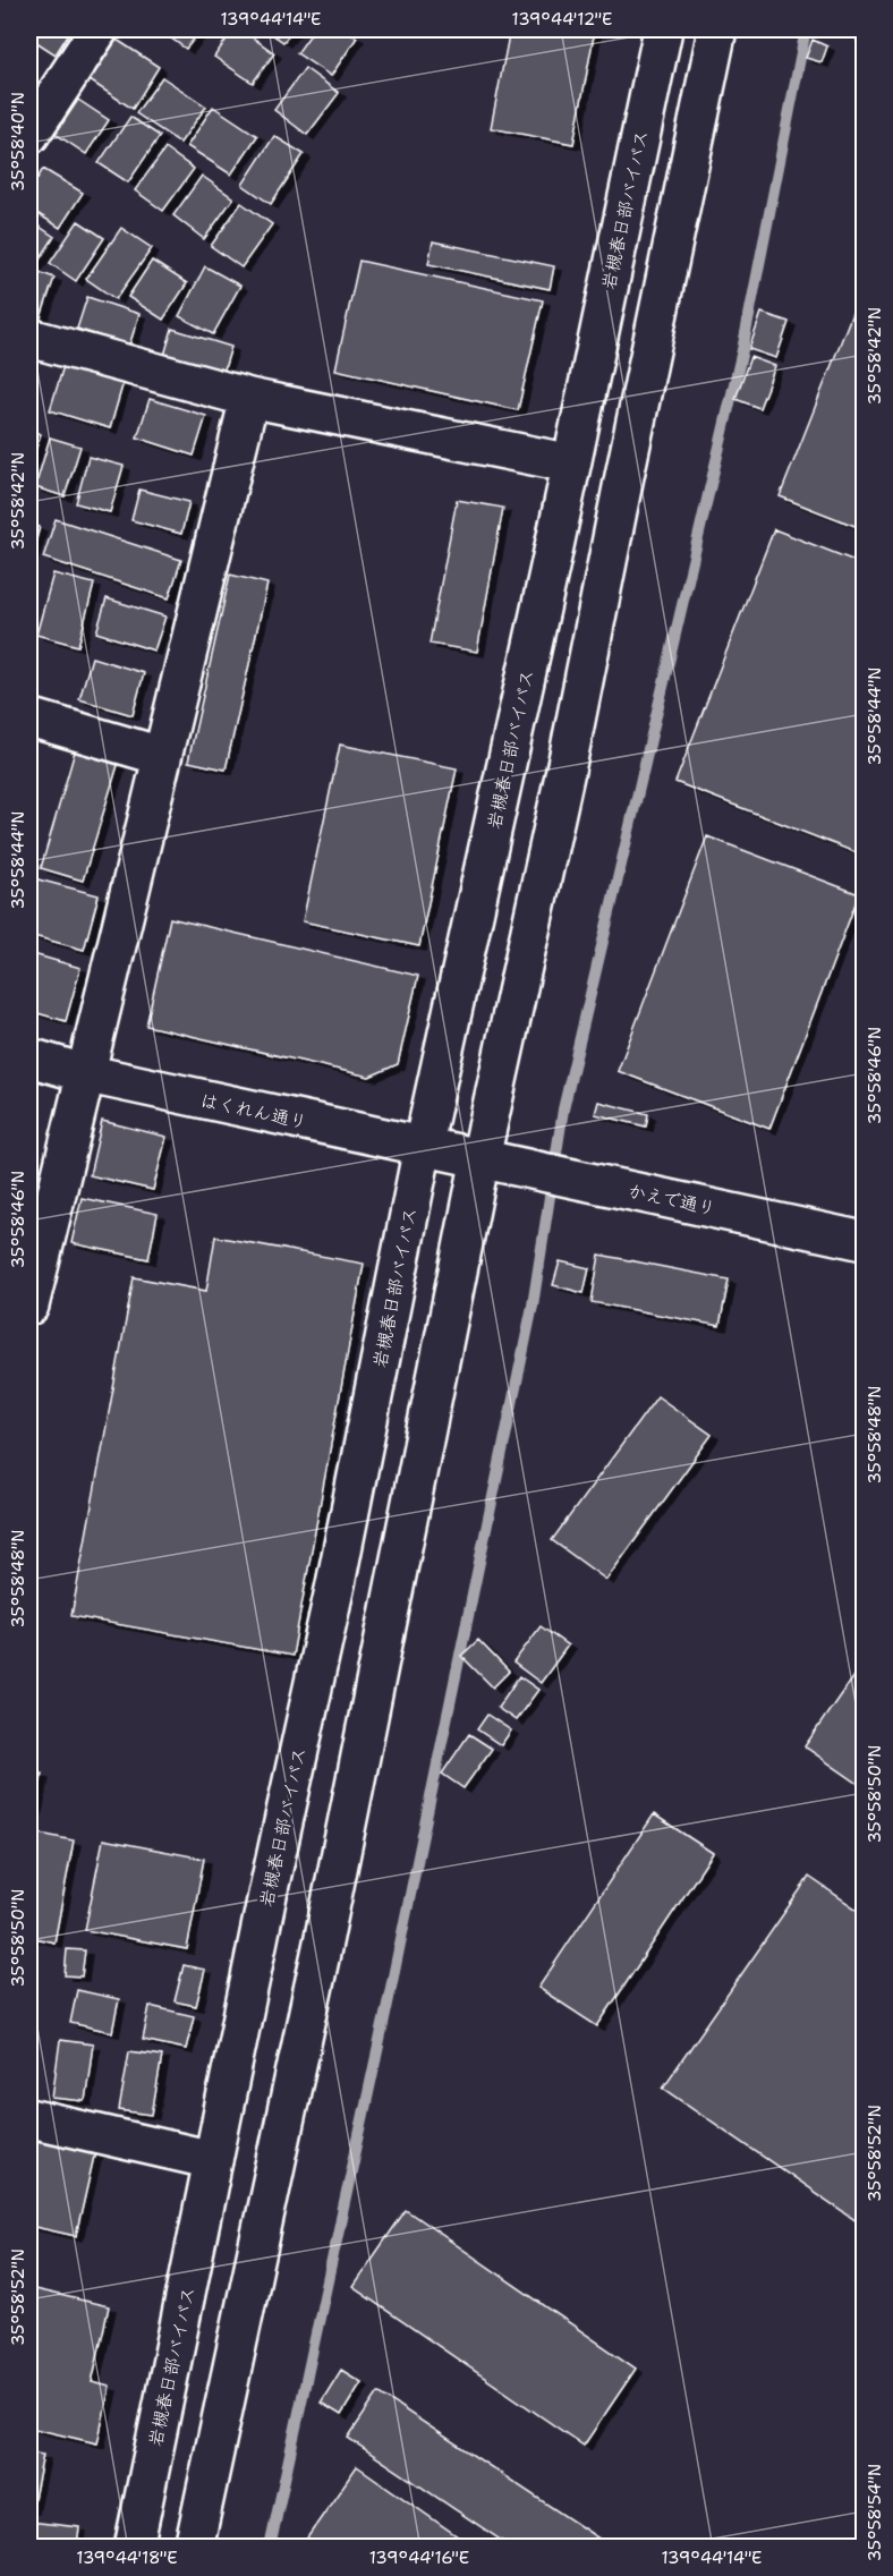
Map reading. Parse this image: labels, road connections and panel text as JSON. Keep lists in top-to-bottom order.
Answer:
{
  "streets": {
    "main road": ["岩槻春日部バイパス", "はくれん通り", "かえで通り"]
  },
  "crossings": [
    ["岩槻春日部バイパス", "はくれん通り"],
    ["はくれん通り", "かえで通り"]
  ],
  "coordinates": [
    "139°44'14\"E",
    "139°44'12\"E",
    "35°58'40\"N",
    "35°58'42\"N",
    "35°58'44\"N",
    "35°58'46\"N",
    "35°58'48\"N",
    "35°58'50\"N",
    "35°58'52\"N",
    "35°58'54\"N",
    "139°44'18\"E",
    "139°44'16\"E"
  ]
}
